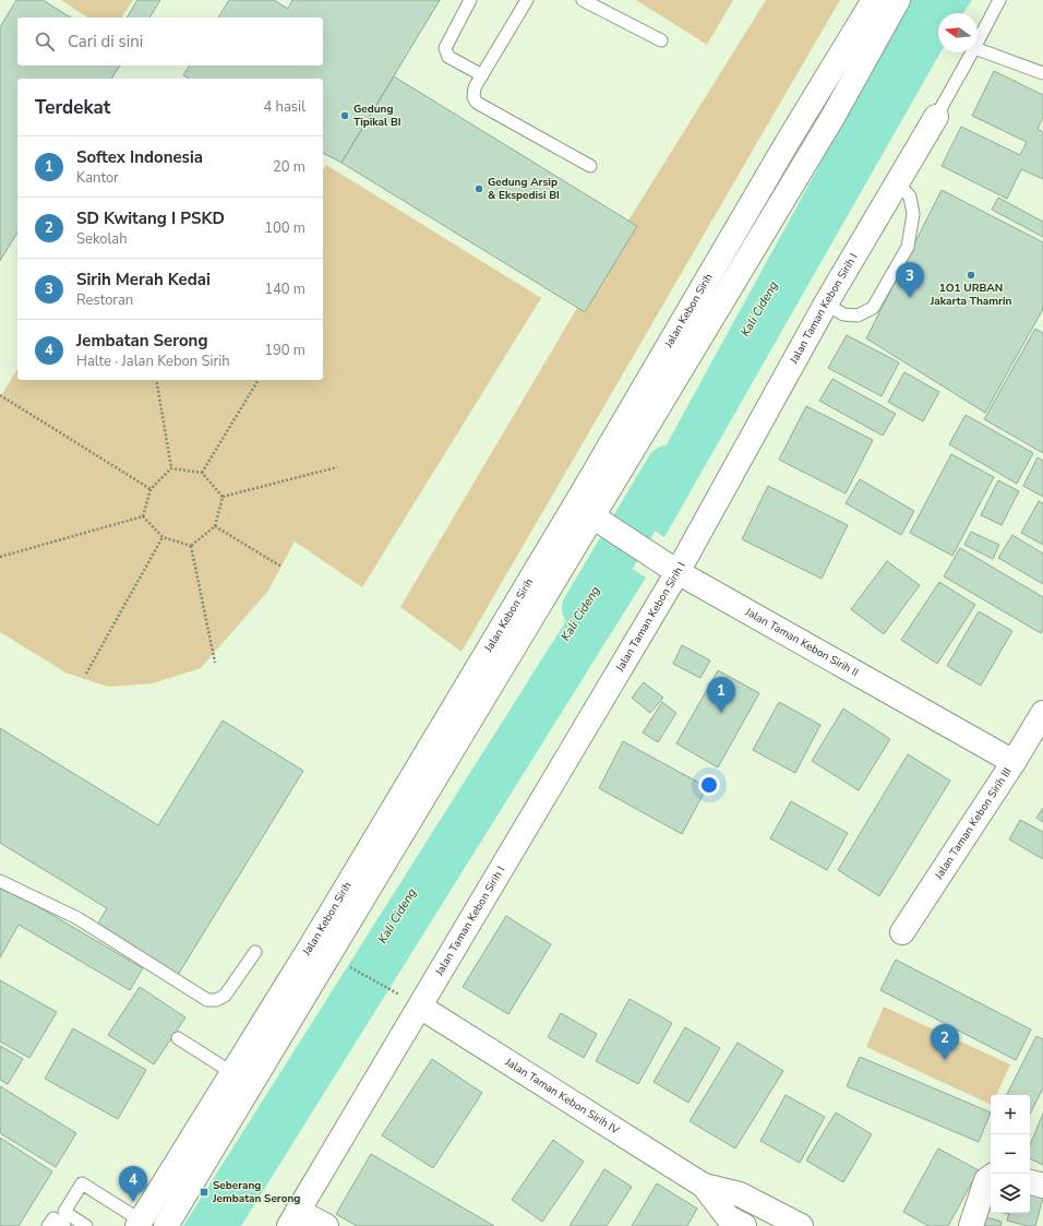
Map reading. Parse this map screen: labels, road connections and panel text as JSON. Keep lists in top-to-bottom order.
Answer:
{
  "streets": {
    "main road": [
      "Jalan Taman Kebon Sirih I",
      "Jalan Kebon Sirih",
      "Jalan Taman Kebon Sirih II",
      "Jalan Taman Kebon Sirih III",
      "Jalan Taman Kebon Sirih IV"
    ]
  },
  "crossings": [
    ["Jalan Taman Kebon Sirih I", "Jalan Taman Kebon Sirih II"],
    ["Jalan Taman Kebon Sirih I", "Jalan Taman Kebon Sirih IV"],
    ["Jalan Kebon Sirih", "Jalan Taman Kebon Sirih II"],
    ["Jalan Taman Kebon Sirih II", "Jalan Taman Kebon Sirih III"]
  ],
  "water": ["Kali Cideng"],
  "places": {
    "other": ["Gedung Tipikal BI", "Gedung Arsip & Ekspedisi BI", "1O1 URBAN Jakarta Thamrin"],
    "transit": ["Seberang Jembatan Serong"]
  },
  "north": "left",
  "page": {
    "search": "Cari di sini",
    "heading": ["Terdekat", "4 hasil"],
    "list": [
      {
        "mark": "1",
        "name": "Softex Indonesia",
        "note": "Kantor",
        "value": "20 m"
      },
      {
        "mark": "2",
        "name": "SD Kwitang I PSKD",
        "note": "Sekolah",
        "value": "100 m"
      },
      {
        "mark": "3",
        "name": "Sirih Merah Kedai",
        "note": "Restoran",
        "value": "140 m"
      },
      {
        "mark": "4",
        "name": "Jembatan Serong",
        "note": "Halte · Jalan Kebon Sirih",
        "value": "190 m"
      }
    ],
    "pins": [
      "3",
      "1",
      "2",
      "4"
    ],
    "map_buttons": ["+", "−"]
  }
}
